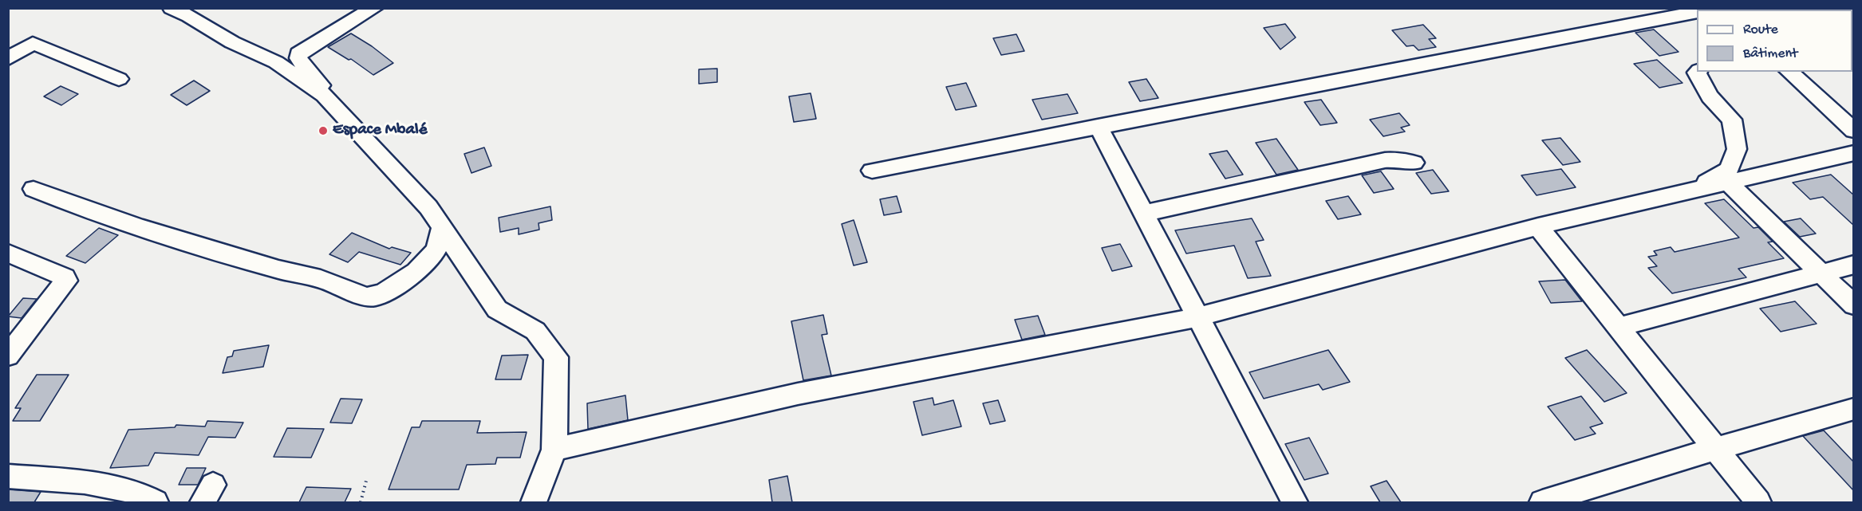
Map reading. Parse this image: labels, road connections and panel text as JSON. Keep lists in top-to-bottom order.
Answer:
{
  "places": ["Espace Mbalé"],
  "legend": ["Route", "Bâtiment"]
}
